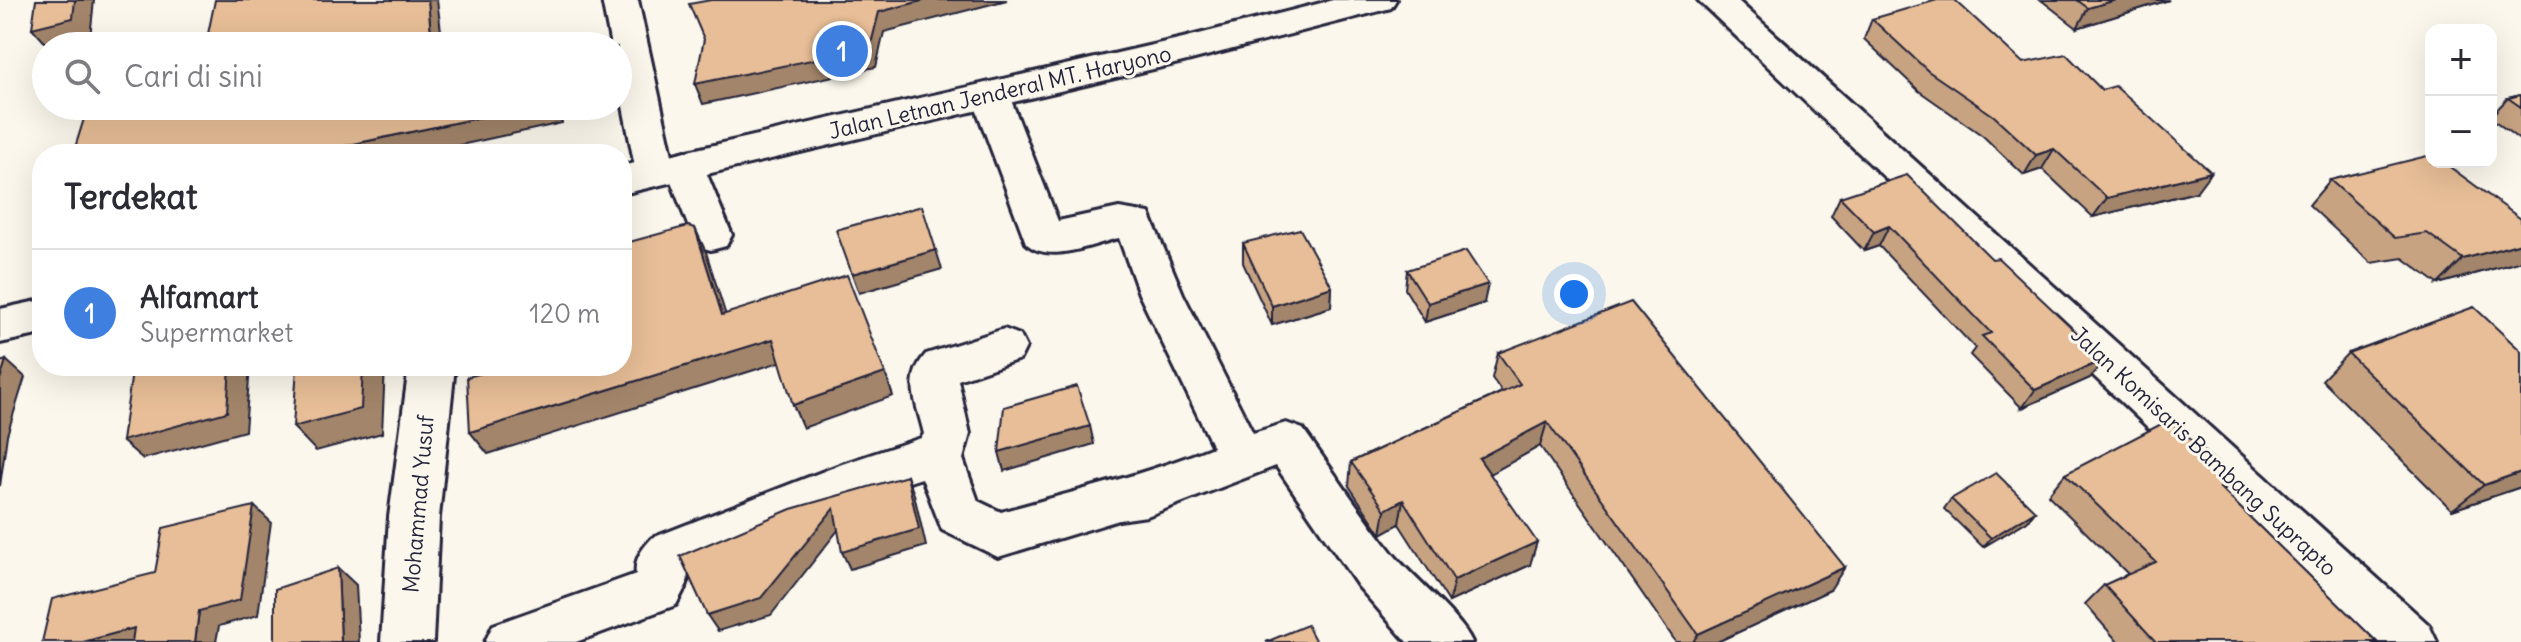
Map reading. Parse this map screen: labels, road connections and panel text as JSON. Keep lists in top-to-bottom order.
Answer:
{
  "streets": {
    "street": ["Jalan Letnan Jenderal MT. Haryono", "Jalan Komisaris Bambang Suprapto", "Mohammad Yusuf"]
  },
  "page": {
    "pins": "1",
    "map_buttons": ["+", "−"],
    "search": "Cari di sini",
    "heading": "Terdekat",
    "list": [
      {
        "mark": "1",
        "name": "Alfamart",
        "note": "Supermarket",
        "value": "120 m"
      }
    ]
  }
}
